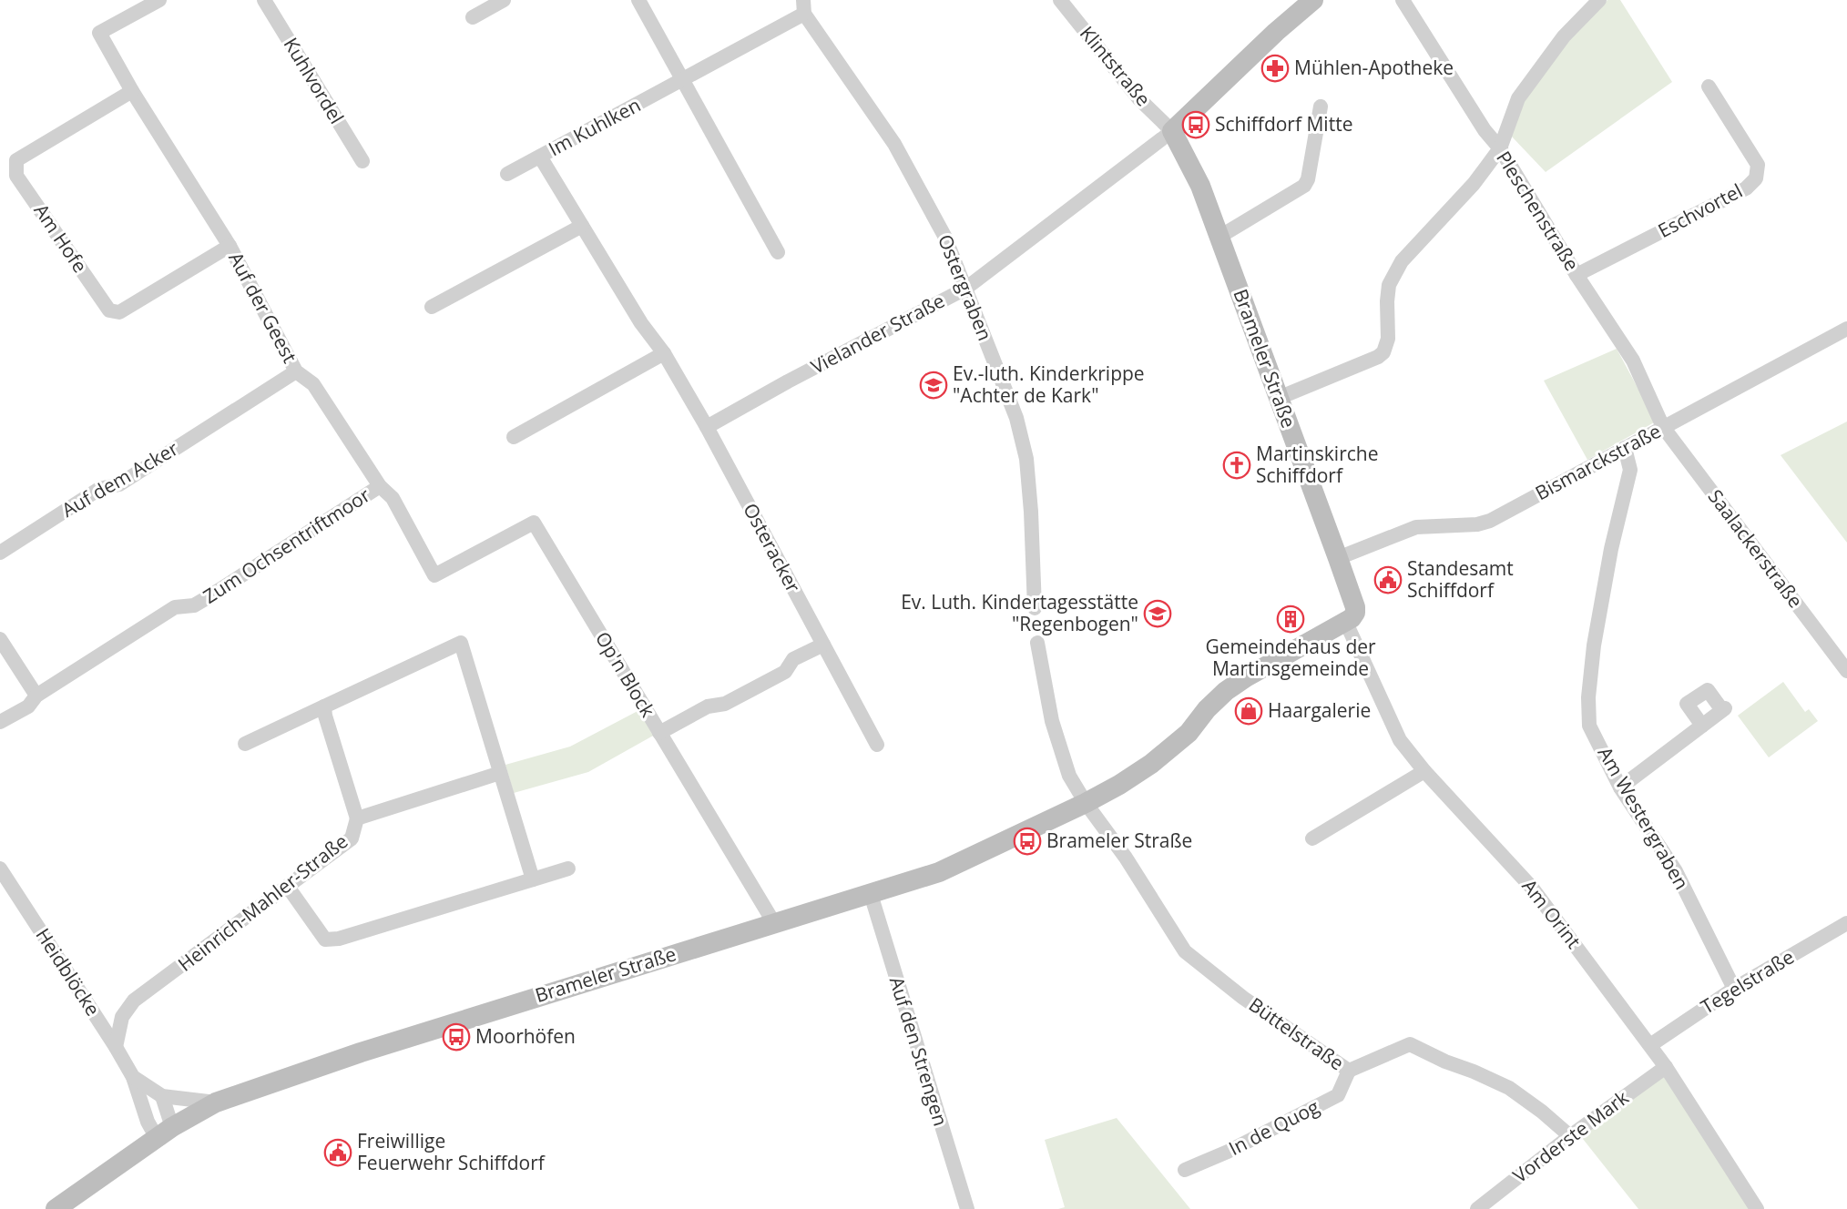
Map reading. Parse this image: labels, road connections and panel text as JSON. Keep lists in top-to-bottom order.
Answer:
{
  "streets": {
    "street": [
      "Klintstraße",
      "Kuhlvordel",
      "Im Kuhlken",
      "Pleschenstraße",
      "Eschvortel",
      "Am Hofe",
      "Ostergraben",
      "Auf der Geest",
      "Vielander Straße",
      "Brameler Straße",
      "Bismarckstraße",
      "Auf dem Acker",
      "Zum Ochsentriftmoor",
      "Osteracker",
      "Saalackerstraße",
      "Op'n Block",
      "Am Westergraben",
      "Heinrich-Mahler-Straße",
      "Am Orint",
      "Heidblöcke",
      "Tegelstraße",
      "Büttelstraße",
      "Auf den Strengen",
      "In de Quog",
      "Vorderste Mark"
    ]
  },
  "crossings": [
    ["Klintstraße", "Vielander Straße"],
    ["Klintstraße", "Brameler Straße"],
    ["Im Kuhlken", "Ostergraben"],
    ["Im Kuhlken", "Osteracker"],
    ["Pleschenstraße", "Eschvortel"],
    ["Pleschenstraße", "Bismarckstraße"],
    ["Pleschenstraße", "Saalackerstraße"],
    ["Am Hofe", "Auf der Geest"],
    ["Ostergraben", "Vielander Straße"],
    ["Auf der Geest", "Auf dem Acker"],
    ["Auf der Geest", "Zum Ochsentriftmoor"],
    ["Auf der Geest", "Op'n Block"],
    ["Vielander Straße", "Brameler Straße"],
    ["Vielander Straße", "Osteracker"],
    ["Brameler Straße", "Bismarckstraße"],
    ["Brameler Straße", "Op'n Block"],
    ["Brameler Straße", "Am Orint"],
    ["Brameler Straße", "Heidblöcke"],
    ["Brameler Straße", "Büttelstraße"],
    ["Brameler Straße", "Auf den Strengen"],
    ["Bismarckstraße", "Saalackerstraße"],
    ["Bismarckstraße", "Am Westergraben"],
    ["Am Westergraben", "Tegelstraße"],
    ["Heinrich-Mahler-Straße", "Heidblöcke"],
    ["Am Orint", "Tegelstraße"],
    ["Am Orint", "Vorderste Mark"],
    ["Büttelstraße", "In de Quog"],
    ["Büttelstraße", "Vorderste Mark"]
  ],
  "places": {
    "pharmacy": ["Mühlen-Apotheke"],
    "bus stop": ["Schiffdorf Mitte", "Brameler Straße", "Moorhöfen"],
    "school or university": ["Ev.-luth. Kinderkrippe \"Achter de Kark\"", "Ev. Luth. Kindertagesstätte \"Regenbogen\""],
    "church": ["Martinskirche Schiffdorf"],
    "public building": ["Standesamt Schiffdorf", "Freiwillige Feuerwehr Schiffdorf"],
    "building": ["Gemeindehaus der Martinsgemeinde"],
    "shop": ["Haargalerie"]
  }
}
